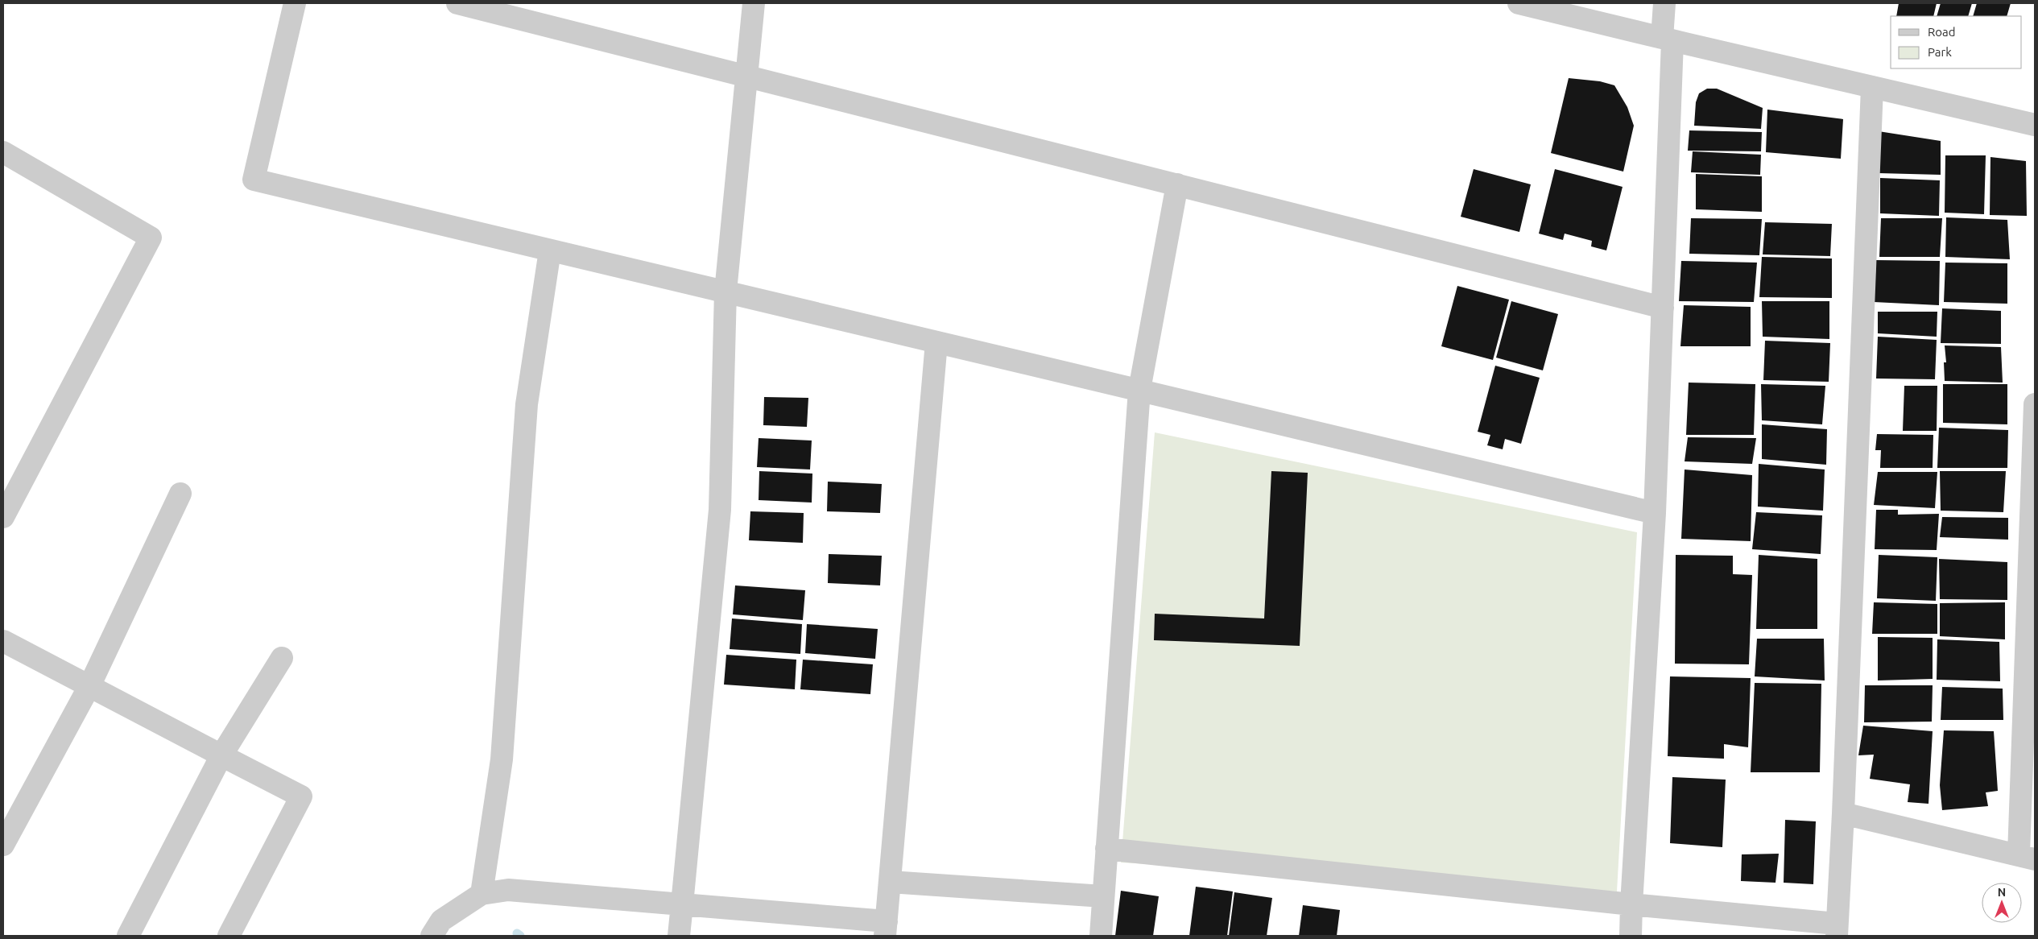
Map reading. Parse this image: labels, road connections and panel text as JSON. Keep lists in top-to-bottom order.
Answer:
{
  "legend": ["Road", "Park"],
  "north": "top"
}
